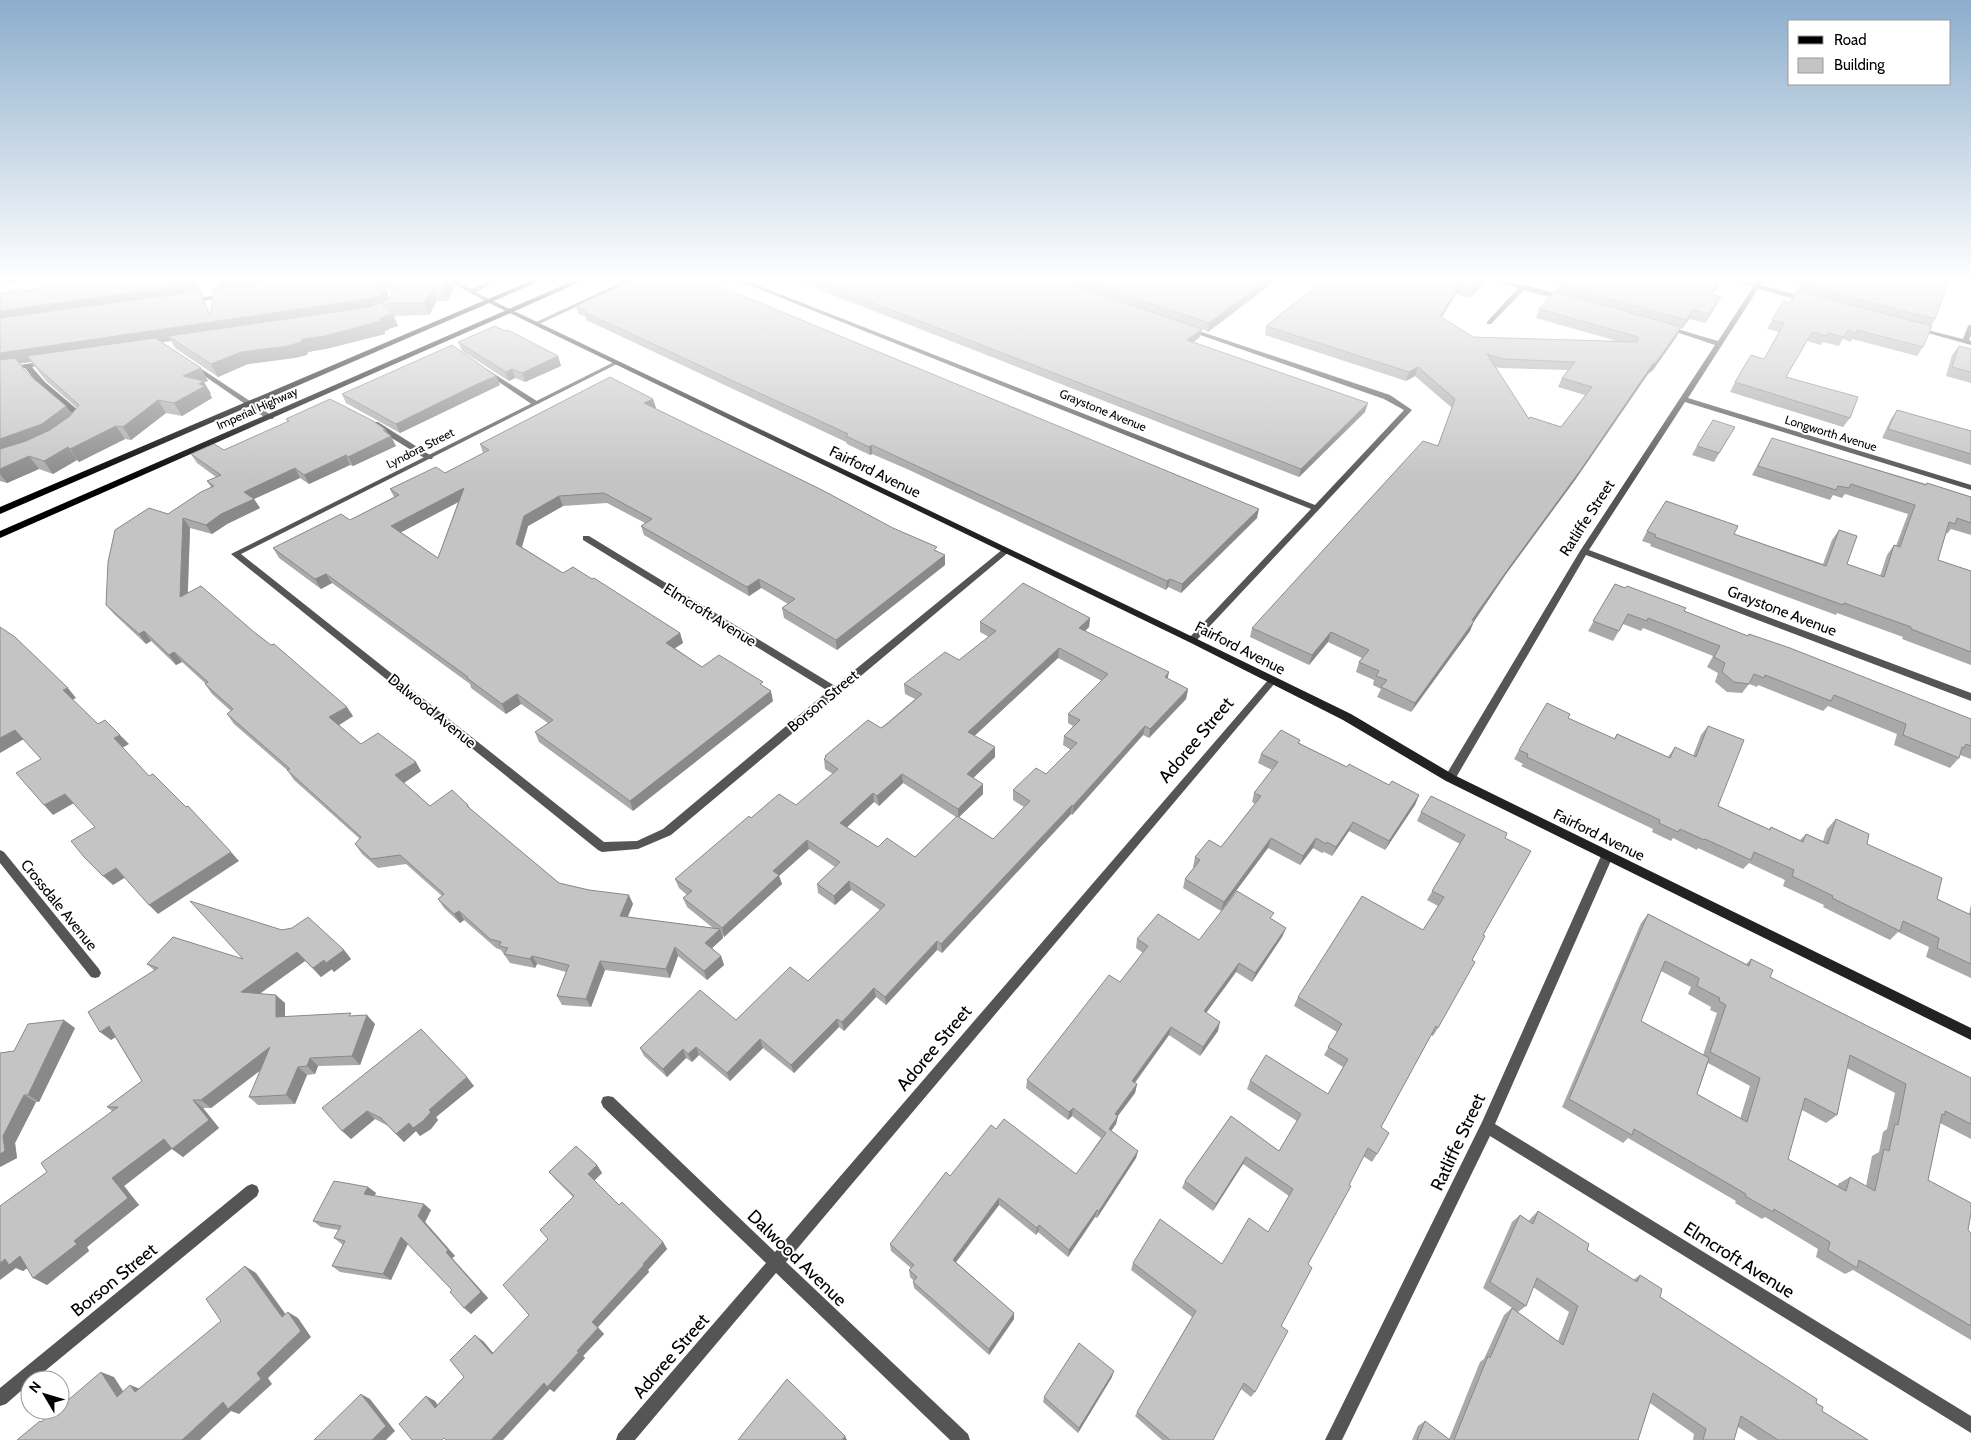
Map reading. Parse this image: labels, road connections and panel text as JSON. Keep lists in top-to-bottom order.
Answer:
{
  "streets": {
    "main road": ["Imperial Highway"],
    "street": [
      "Graystone Avenue",
      "Longworth Avenue",
      "Lyndora Street",
      "Fairford Avenue",
      "Ratliffe Street",
      "Elmcroft Avenue",
      "Borson Street",
      "Dalwood Avenue",
      "Adoree Street",
      "Crossdale Avenue"
    ]
  },
  "crossings": [
    ["Graystone Avenue", "Ratliffe Street"],
    ["Longworth Avenue", "Ratliffe Street"],
    ["Lyndora Street", "Fairford Avenue"],
    ["Lyndora Street", "Dalwood Avenue"],
    ["Fairford Avenue", "Ratliffe Street"],
    ["Fairford Avenue", "Borson Street"],
    ["Fairford Avenue", "Adoree Street"],
    ["Ratliffe Street", "Elmcroft Avenue"],
    ["Elmcroft Avenue", "Borson Street"],
    ["Borson Street", "Dalwood Avenue"],
    ["Dalwood Avenue", "Adoree Street"]
  ],
  "legend": ["Road", "Building"],
  "north": "top left"
}
